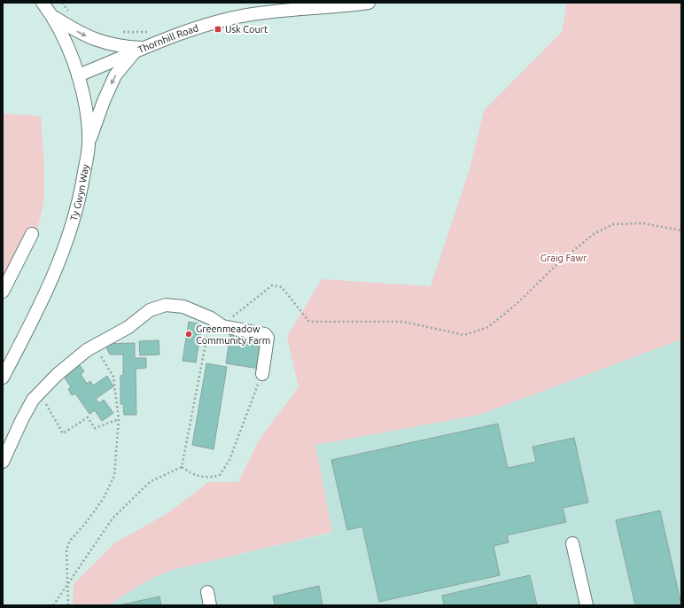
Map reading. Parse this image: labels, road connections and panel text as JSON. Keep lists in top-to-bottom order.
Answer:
{
  "streets": {
    "street": ["Thornhill Road", "Ty Gwyn Way"]
  },
  "crossings": [
    ["Thornhill Road", "Ty Gwyn Way"]
  ],
  "parks": ["Graig Fawr"],
  "places": {
    "transit": ["Usk Court"],
    "other": ["Greenmeadow Community Farm"]
  }
}
